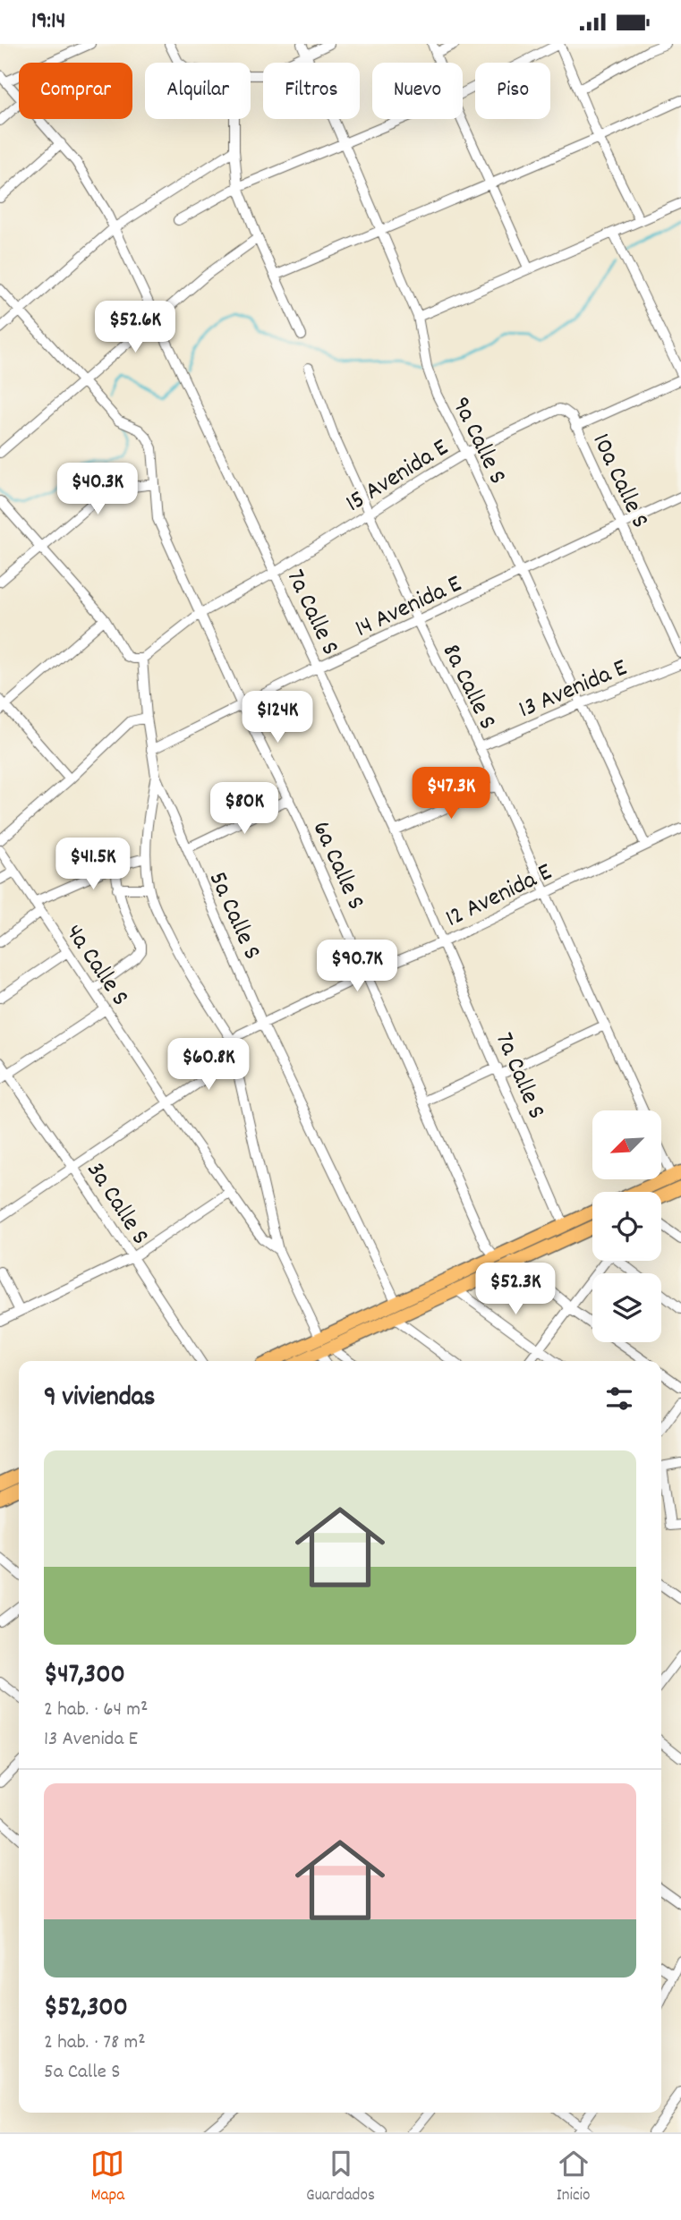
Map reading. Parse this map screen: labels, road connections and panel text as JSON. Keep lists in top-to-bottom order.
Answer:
{
  "streets": {
    "street": [
      "9a Calle S",
      "15 Avenida E",
      "10a Calle S",
      "14 Avenida E",
      "7a Calle S",
      "8a Calle S",
      "13 Avenida E",
      "6a Calle S",
      "12 Avenida E",
      "5a Calle S",
      "4a Calle S",
      "3a Calle S"
    ]
  },
  "crossings": [
    ["9a Calle S", "15 Avenida E"],
    ["9a Calle S", "14 Avenida E"],
    ["9a Calle S", "13 Avenida E"],
    ["9a Calle S", "12 Avenida E"],
    ["15 Avenida E", "10a Calle S"],
    ["15 Avenida E", "7a Calle S"],
    ["15 Avenida E", "8a Calle S"],
    ["15 Avenida E", "6a Calle S"],
    ["15 Avenida E", "5a Calle S"],
    ["10a Calle S", "14 Avenida E"],
    ["14 Avenida E", "7a Calle S"],
    ["14 Avenida E", "8a Calle S"],
    ["14 Avenida E", "6a Calle S"],
    ["14 Avenida E", "5a Calle S"],
    ["7a Calle S", "12 Avenida E"],
    ["8a Calle S", "13 Avenida E"],
    ["8a Calle S", "12 Avenida E"],
    ["6a Calle S", "12 Avenida E"],
    ["12 Avenida E", "5a Calle S"],
    ["12 Avenida E", "4a Calle S"]
  ],
  "north": "bottom left",
  "page": {
    "status": "19:14",
    "chip": [
      "Comprar",
      "Alquilar",
      "Filtros",
      "Nuevo",
      "Piso"
    ],
    "price": [
      "$52.6K",
      "$40.3K",
      "$124K",
      "$47.3K",
      "$80K",
      "$41.5K",
      "$90.7K",
      "$60.8K",
      "$52.3K"
    ],
    "heading": "9 viviendas",
    "list": [
      {
        "name": "$47,300",
        "note": "2 hab. · 64 m² · 13 Avenida E"
      },
      {
        "name": "$52,300",
        "note": "2 hab. · 78 m² · 5a Calle S"
      }
    ],
    "tabs": ["Mapa", "Guardados", "Inicio"]
  }
}
